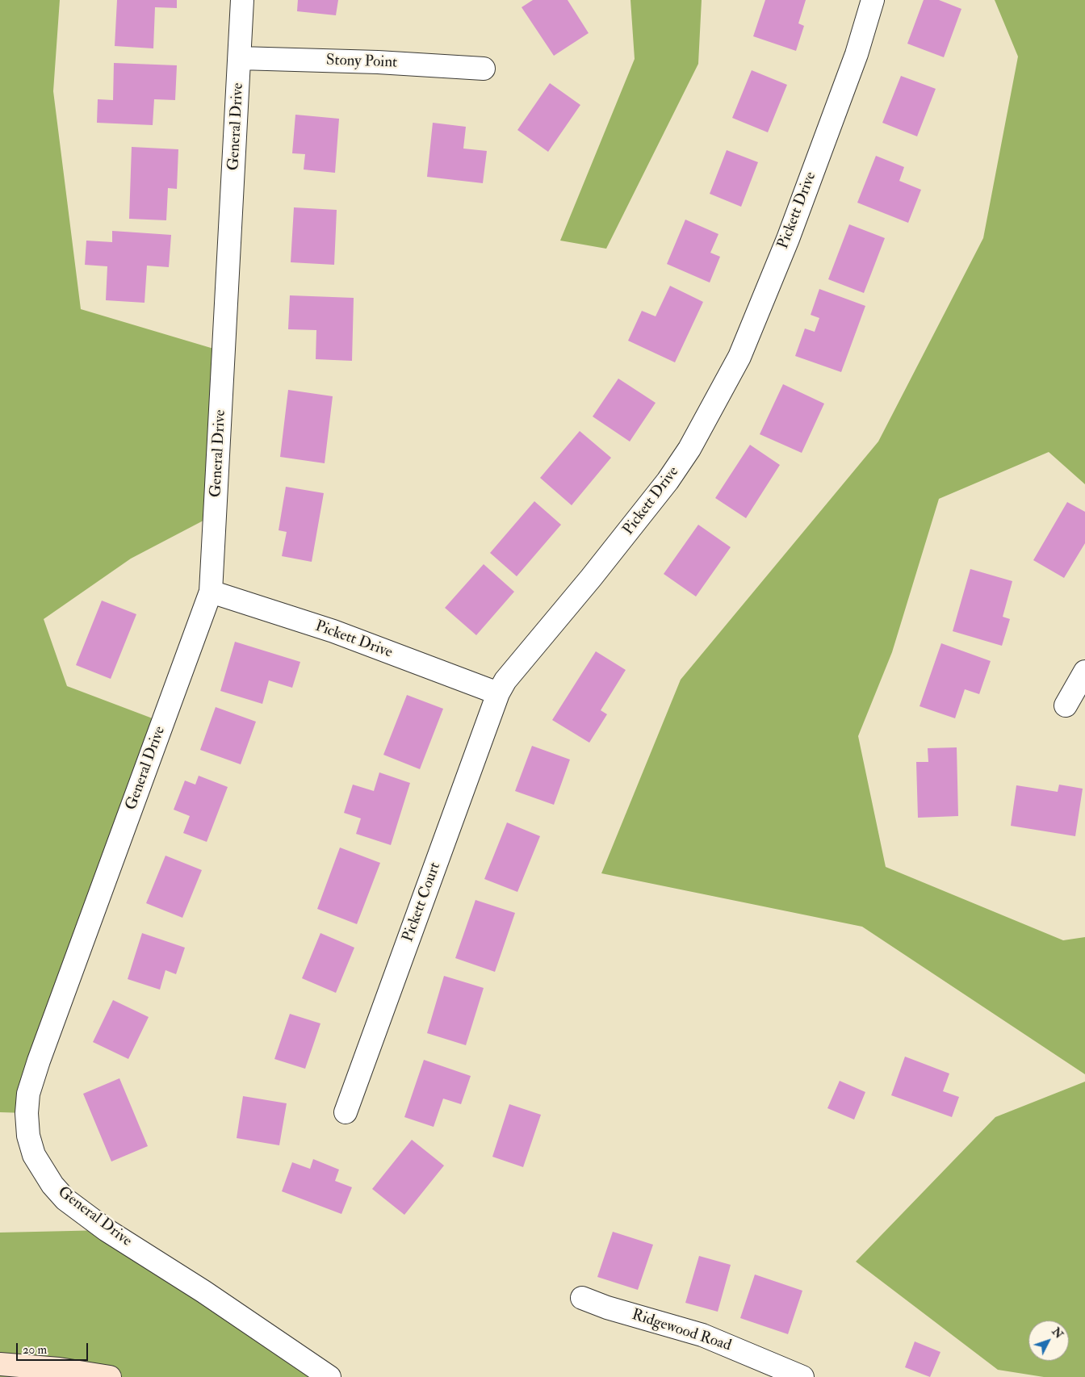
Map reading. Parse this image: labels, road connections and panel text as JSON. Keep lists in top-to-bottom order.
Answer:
{
  "streets": {
    "street": [
      "Stony Point",
      "General Drive",
      "Pickett Drive",
      "Pickett Court",
      "Ridgewood Road"
    ]
  },
  "crossings": [
    ["Stony Point", "General Drive"],
    ["General Drive", "Pickett Drive"],
    ["Pickett Drive", "Pickett Court"]
  ],
  "scale_bar": "20 m",
  "north": "top right"
}
